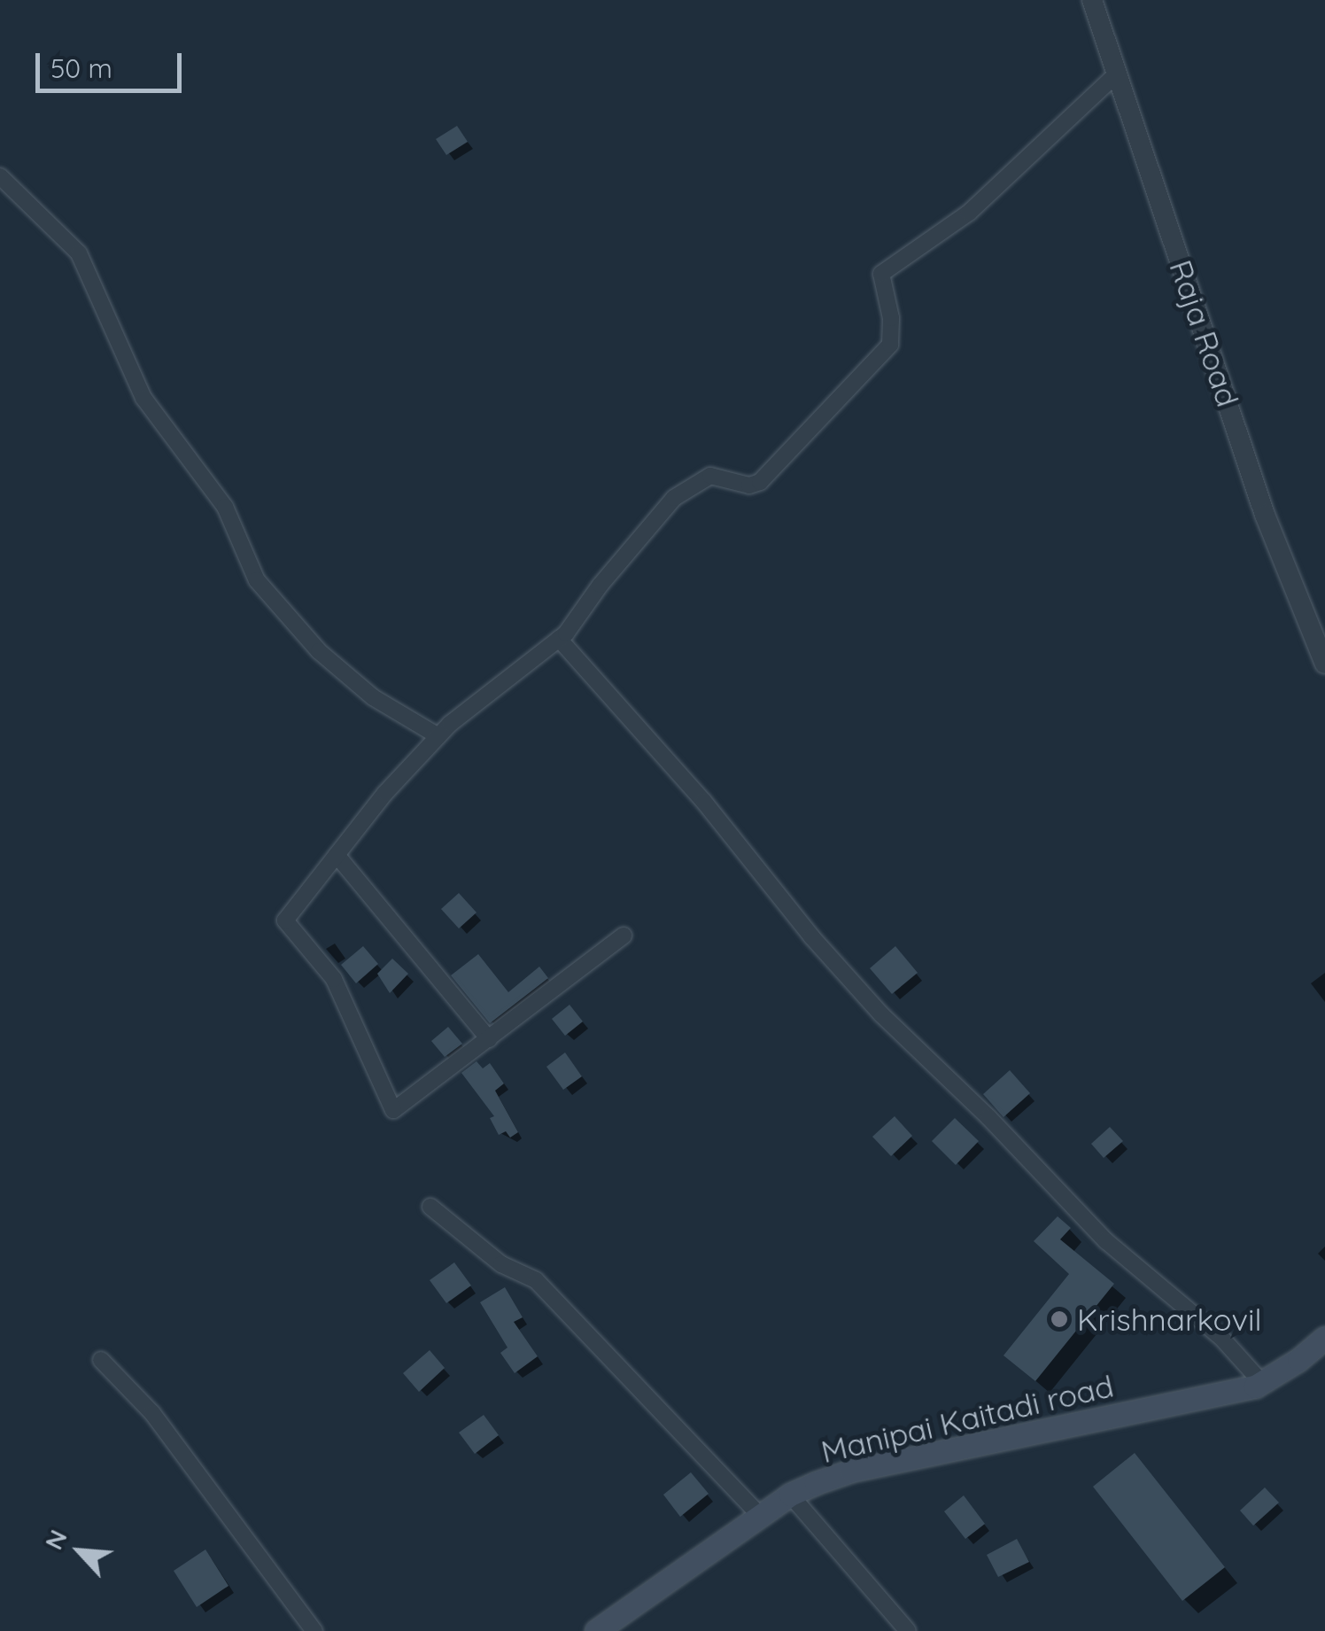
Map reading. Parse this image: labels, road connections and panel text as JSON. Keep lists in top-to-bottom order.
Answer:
{
  "streets": {
    "main road": ["Manipai Kaitadi road"],
    "street": ["Raja Road"]
  },
  "places": ["Krishnarkovil"],
  "scale_bar": "50 m",
  "north": "top left"
}
